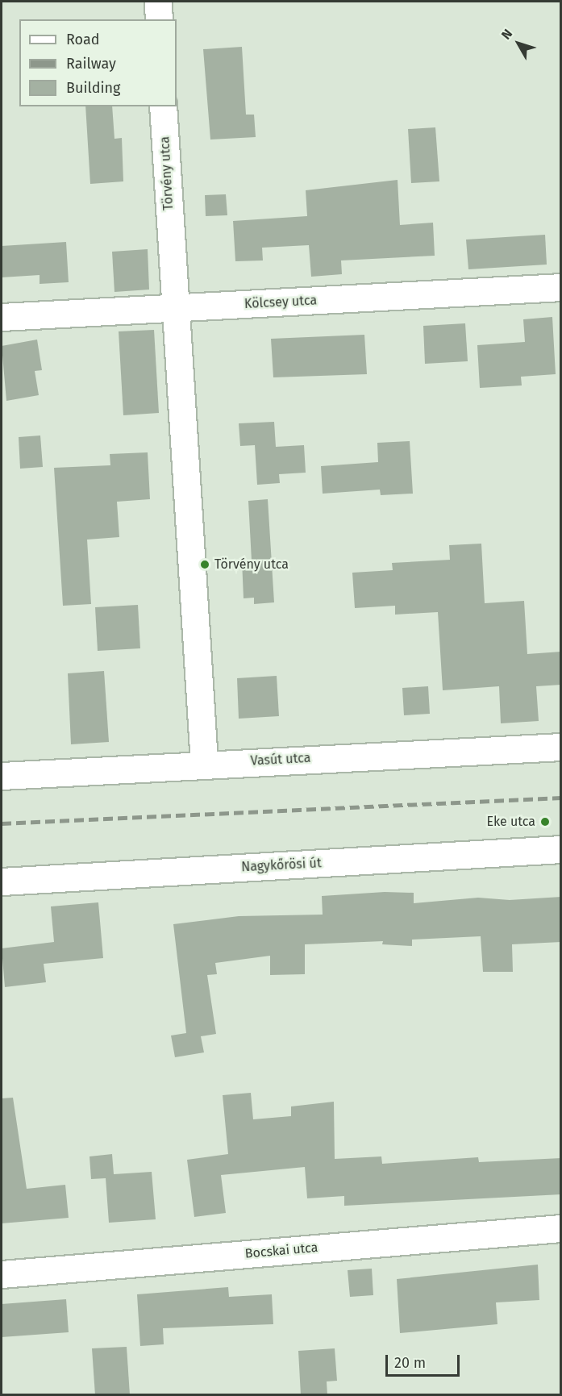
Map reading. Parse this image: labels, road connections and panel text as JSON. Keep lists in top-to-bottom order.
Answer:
{
  "streets": {
    "street": [
      "Törvény utca",
      "Kölcsey utca",
      "Vasút utca",
      "Nagykőrösi út",
      "Bocskai utca"
    ]
  },
  "crossings": [
    ["Törvény utca", "Kölcsey utca"],
    ["Törvény utca", "Vasút utca"]
  ],
  "places": ["Törvény utca", "Eke utca"],
  "legend": ["Road", "Railway", "Building"],
  "scale_bar": "20 m",
  "north": "top left"
}
